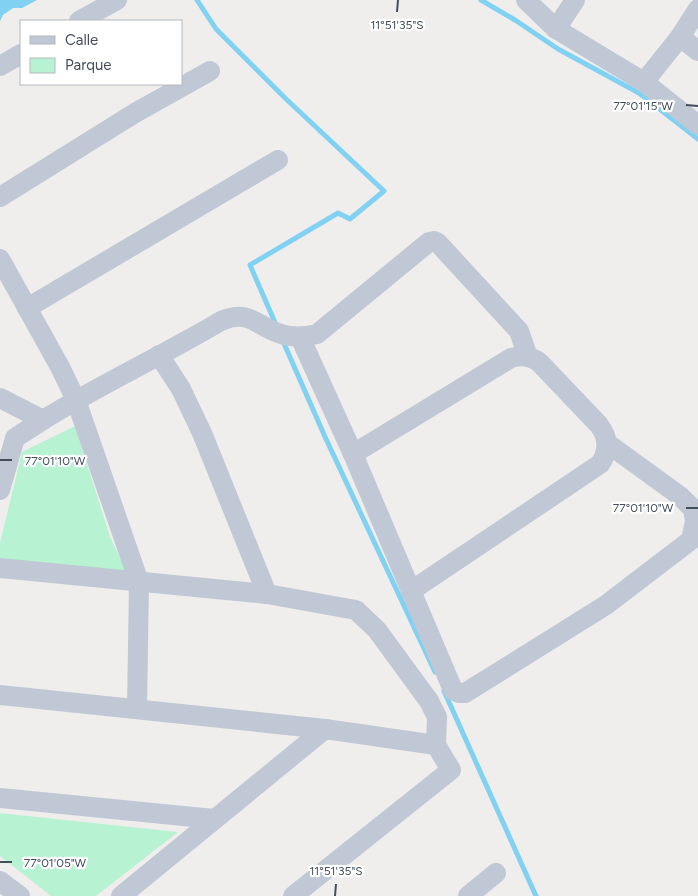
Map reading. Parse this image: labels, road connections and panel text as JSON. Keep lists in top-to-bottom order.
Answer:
{
  "legend": ["Calle", "Parque"],
  "coordinates": [
    "11°51'35\"S",
    "77°01'15\"W",
    "77°01'10\"W",
    "77°01'05\"W"
  ]
}
